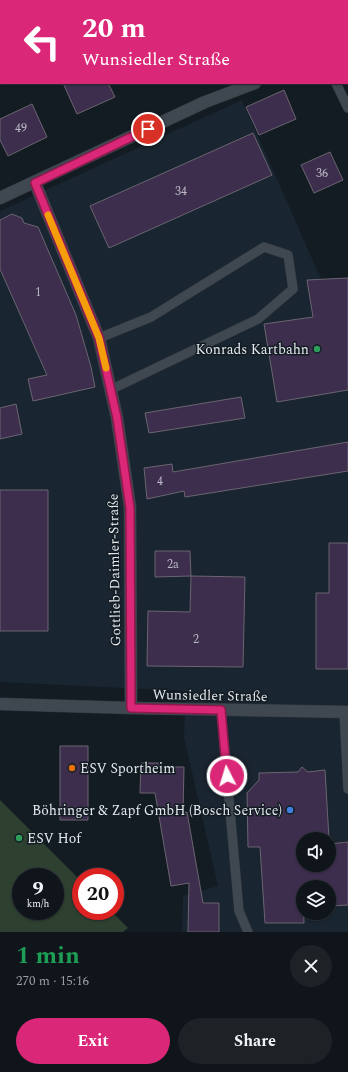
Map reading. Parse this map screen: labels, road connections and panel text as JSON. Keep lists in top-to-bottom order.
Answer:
{
  "streets": {
    "street": ["Gottlieb-Daimler-Straße", "Wunsiedler Straße"]
  },
  "crossings": [
    ["Gottlieb-Daimler-Straße", "Wunsiedler Straße"]
  ],
  "places": [
    "Konrads Kartbahn",
    "ESV Sportheim",
    "Böhringer & Zapf GmbH (Bosch Service)",
    "ESV Hof"
  ],
  "house_numbers": [
    "49",
    "36",
    "34",
    "1",
    "4",
    "2a",
    "2"
  ],
  "page": {
    "turn": ["20 m", "Wunsiedler Straße"],
    "speed": "9 km/h",
    "limit": "20",
    "heading": ["1 min", "270 m · 15:16"],
    "buttons": ["Exit", "Share"]
  }
}
